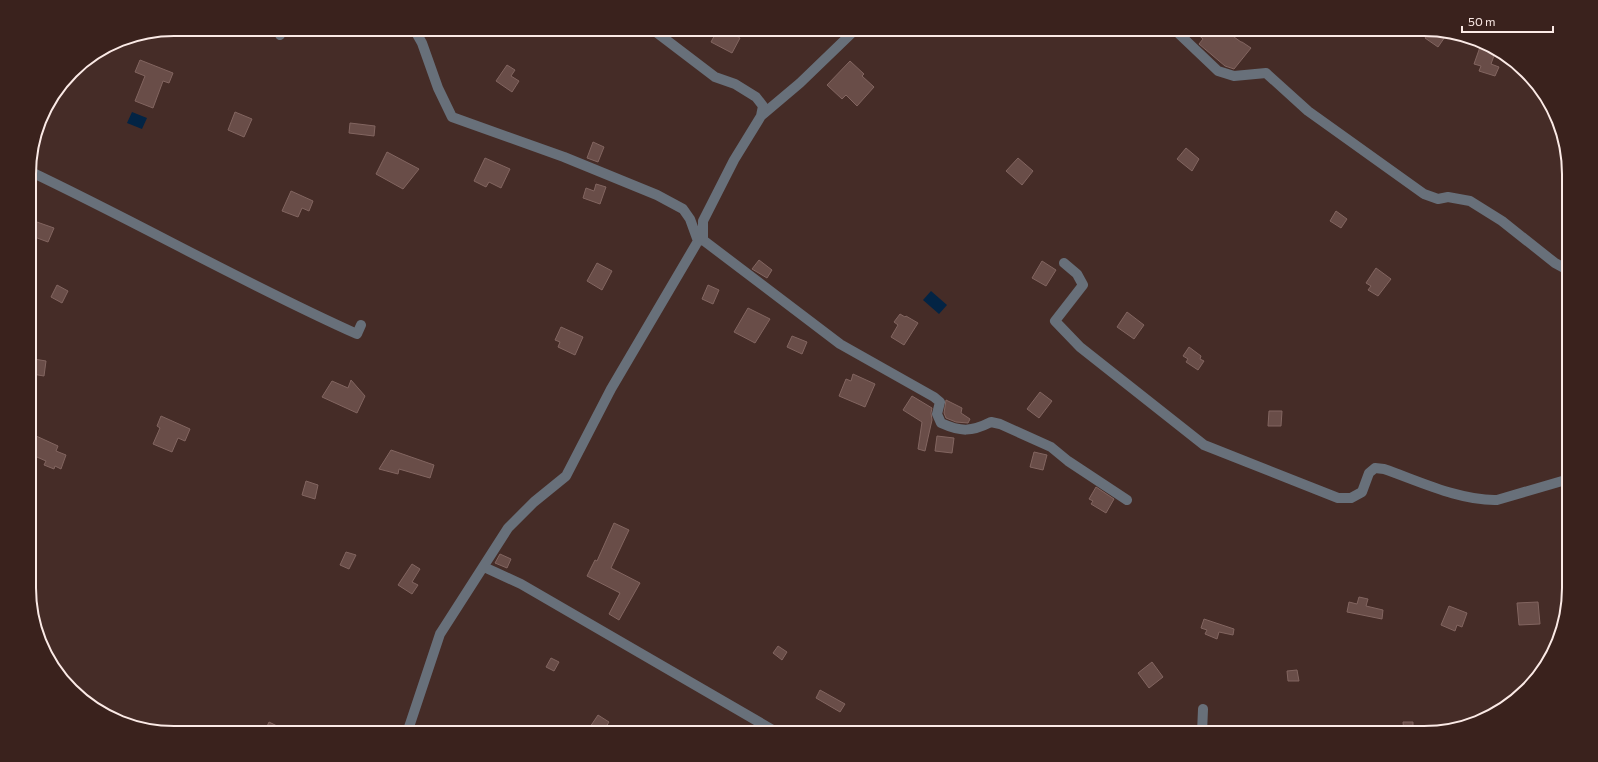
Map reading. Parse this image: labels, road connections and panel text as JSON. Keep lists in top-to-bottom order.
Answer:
{
  "scale_bar": "50 m"
}
